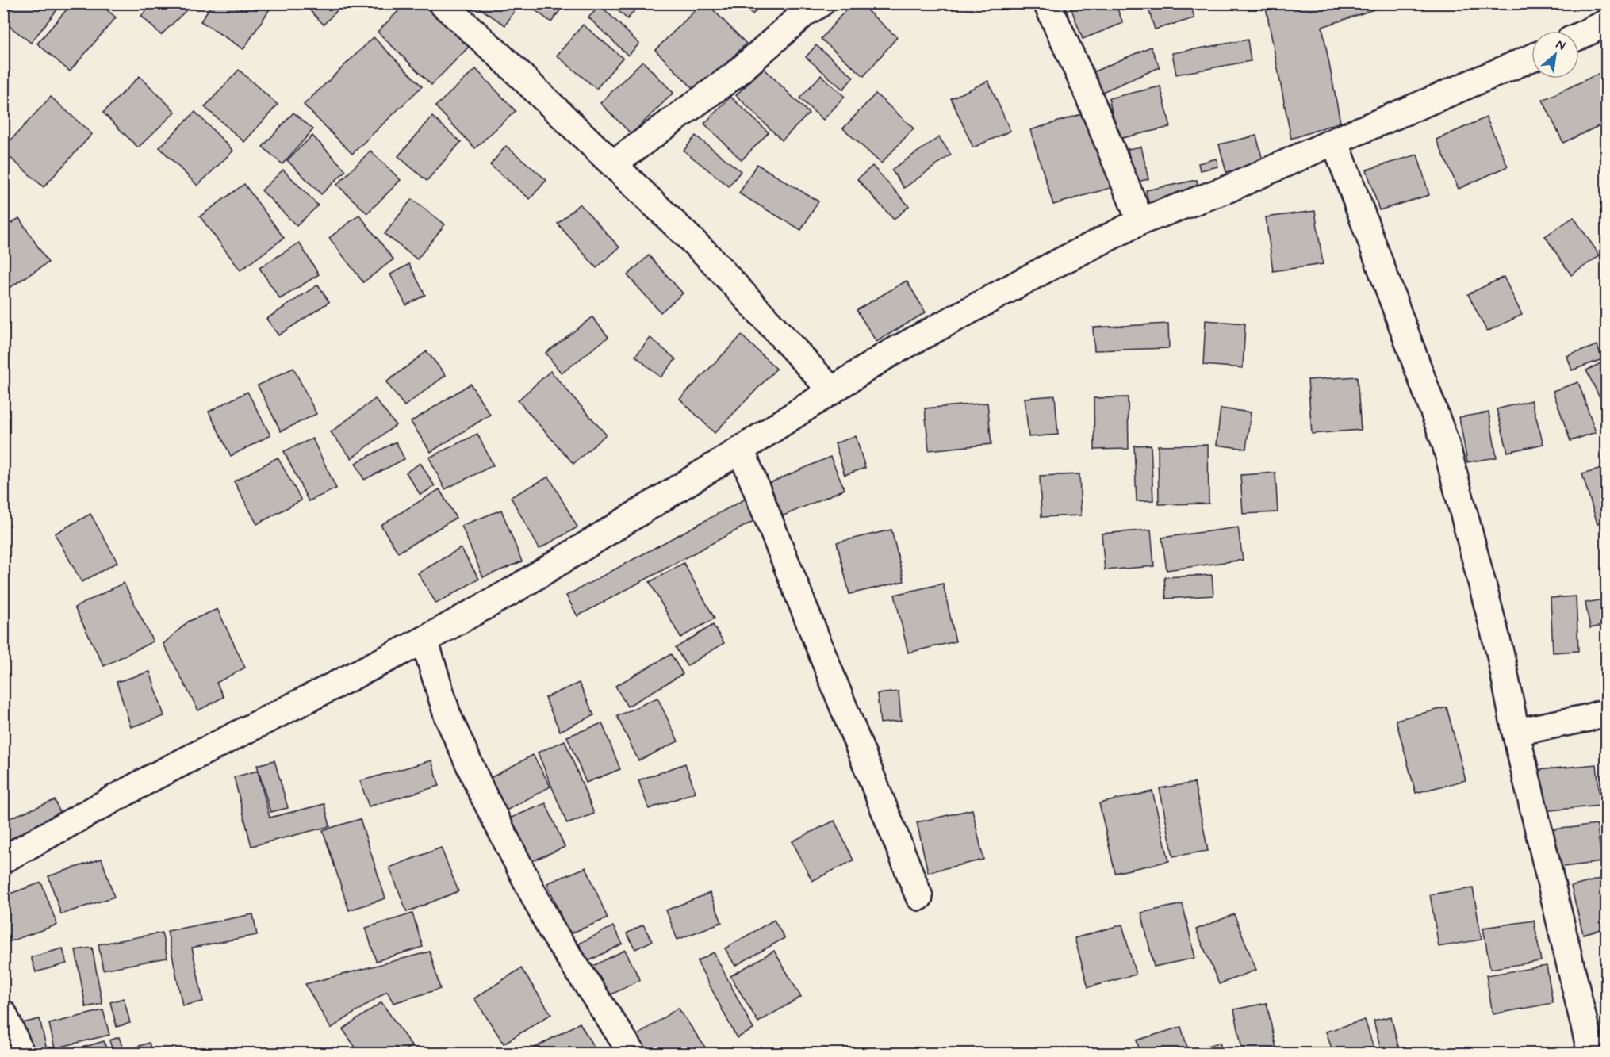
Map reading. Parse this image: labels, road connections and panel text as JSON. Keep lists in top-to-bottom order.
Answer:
{
  "north": "top right"
}
